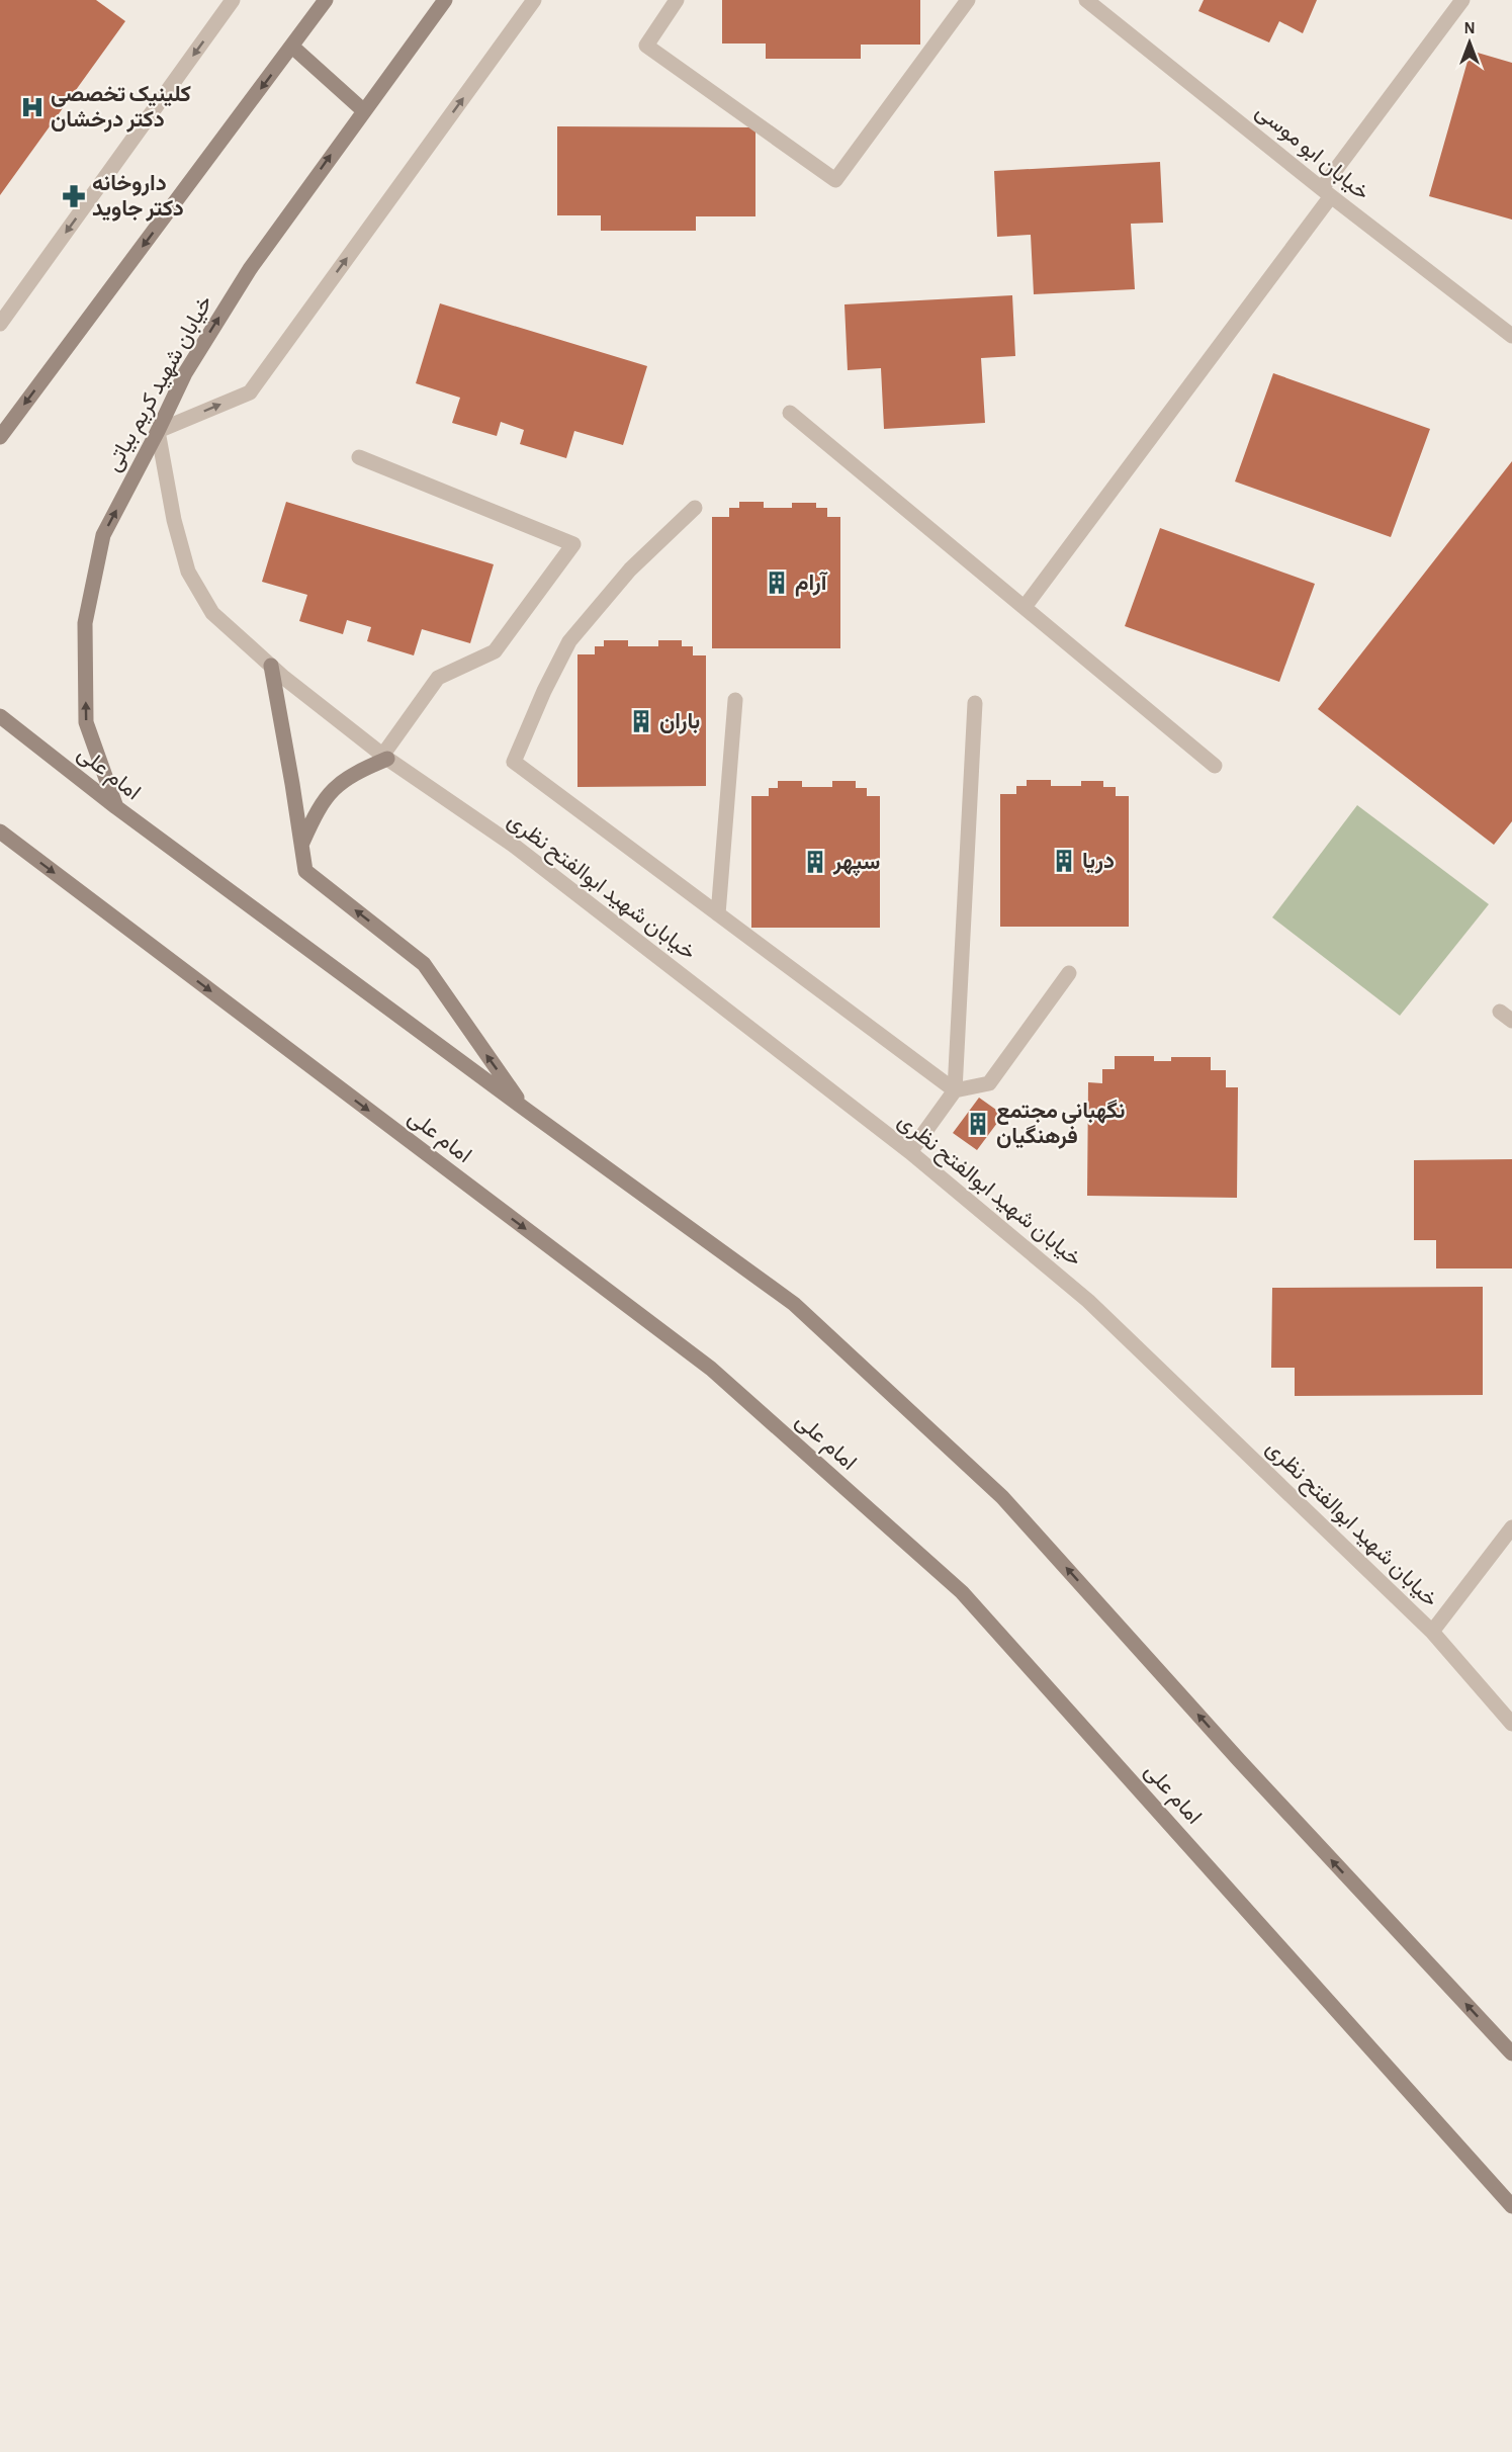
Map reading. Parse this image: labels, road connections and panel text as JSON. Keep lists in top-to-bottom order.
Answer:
{
  "streets": {
    "main road": ["خیابان شهید کریم بیاتی", "امام علی"],
    "street": ["خیابان ابو موسی", "خیابان شهید ابوالفتح نظری"]
  },
  "crossings": [
    ["خیابان شهید کریم بیاتی", "امام علی"],
    ["خیابان شهید کریم بیاتی", "خیابان شهید ابوالفتح نظری"]
  ],
  "places": {
    "hospital": ["کلینیک تخصصی دکتر درخشان"],
    "pharmacy": ["داروخانه دکتر جاوید"],
    "building": [
      "آرام",
      "باران",
      "دریا",
      "سپهر",
      "نگهبانی مجتمع فرهنگیان"
    ]
  },
  "north": "top"
}
